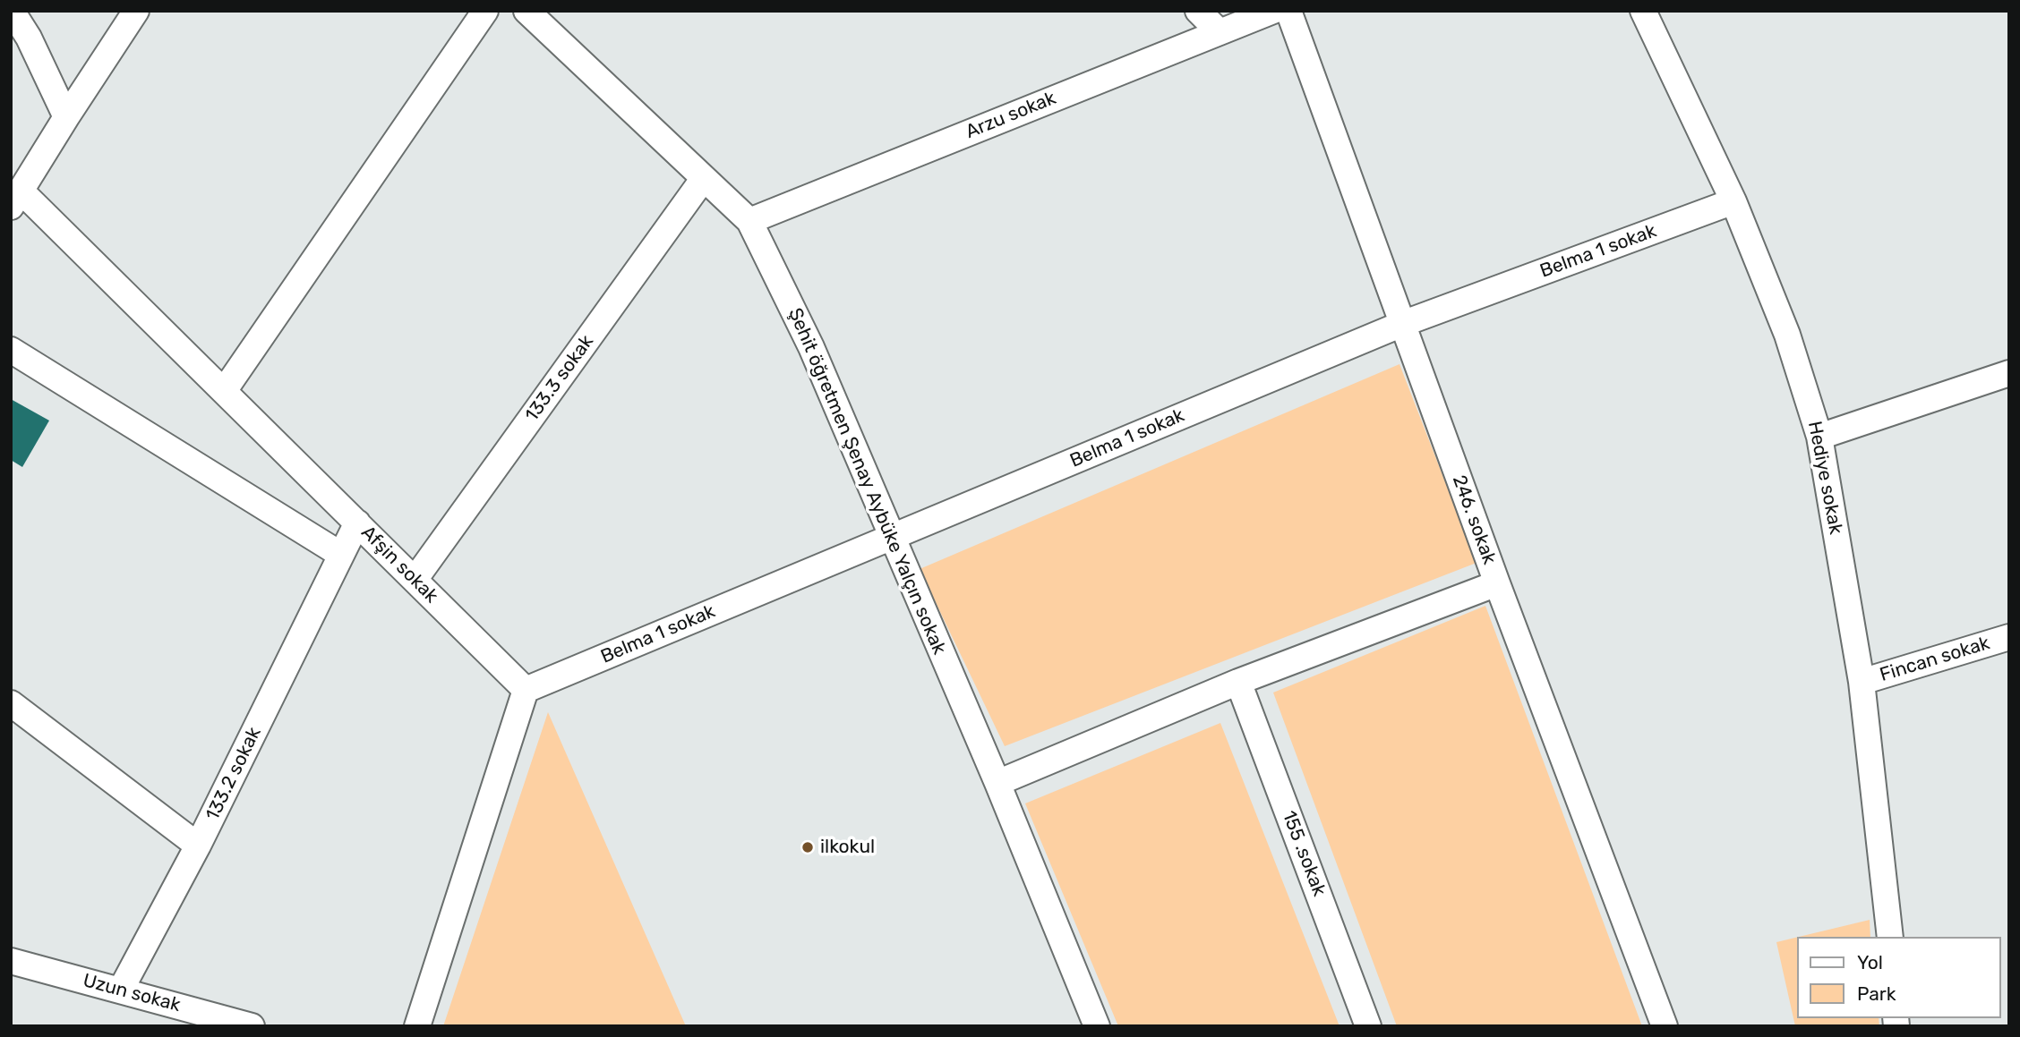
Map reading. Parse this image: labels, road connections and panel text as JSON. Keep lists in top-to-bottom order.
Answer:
{
  "streets": {
    "street": [
      "Arzu sokak",
      "Belma 1 sokak",
      "133.3 sokak",
      "Hediye sokak",
      "Şehit öğretmen Şenay Aybüke Yalçın sokak",
      "246. sokak",
      "Afşin sokak",
      "Fincan sokak",
      "133.2 sokak",
      "155 .sokak",
      "Uzun sokak"
    ]
  },
  "crossings": [
    ["Arzu sokak", "Şehit öğretmen Şenay Aybüke Yalçın sokak"],
    ["Belma 1 sokak", "Hediye sokak"],
    ["Belma 1 sokak", "Şehit öğretmen Şenay Aybüke Yalçın sokak"],
    ["Belma 1 sokak", "246. sokak"],
    ["Belma 1 sokak", "Afşin sokak"],
    ["133.3 sokak", "Şehit öğretmen Şenay Aybüke Yalçın sokak"],
    ["133.3 sokak", "Afşin sokak"],
    ["Hediye sokak", "Fincan sokak"],
    ["Afşin sokak", "133.2 sokak"],
    ["133.2 sokak", "Uzun sokak"]
  ],
  "places": ["ilkokul"],
  "legend": ["Yol", "Park"]
}
